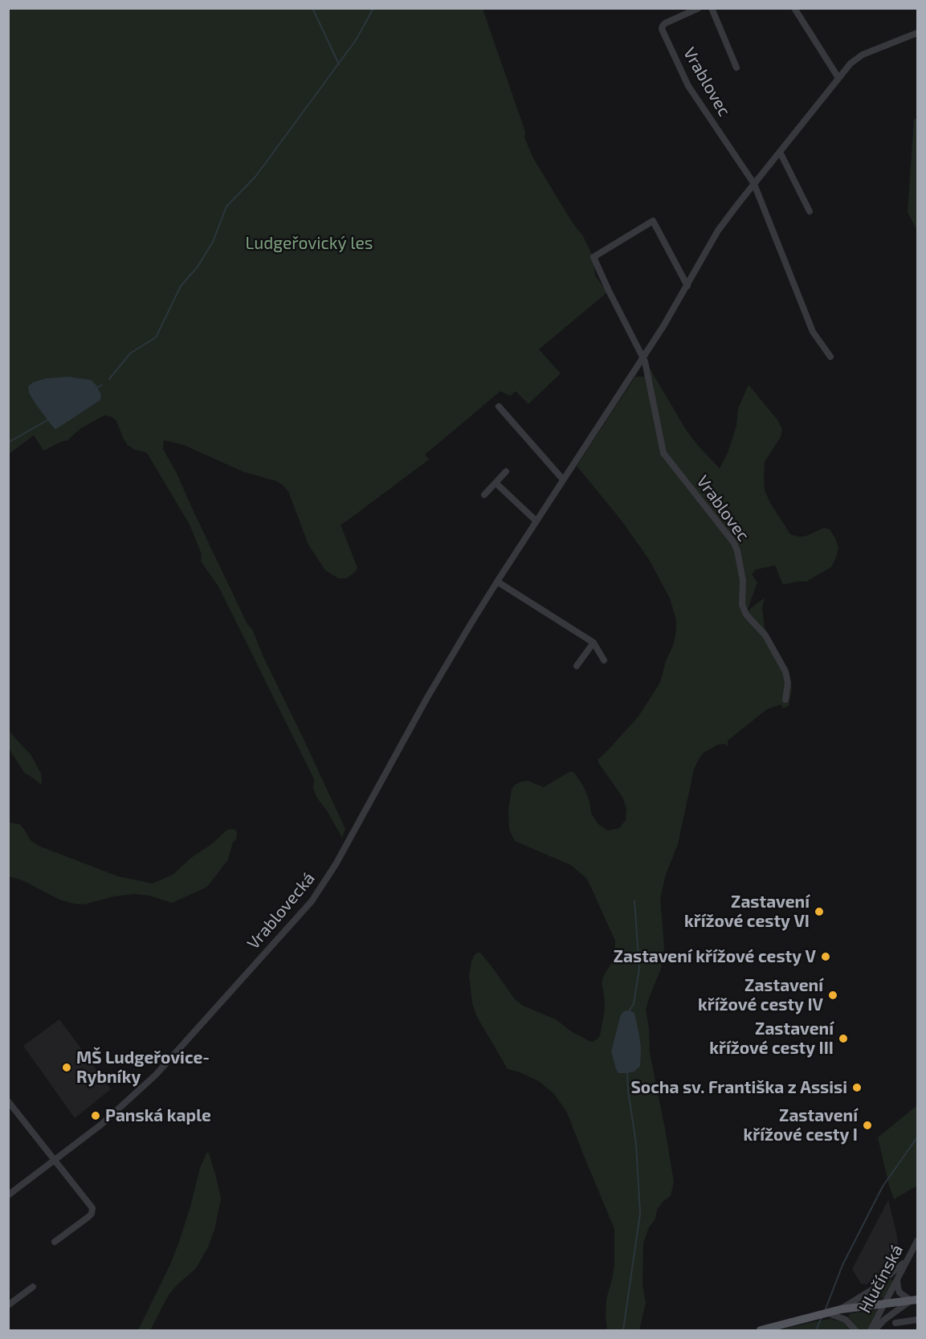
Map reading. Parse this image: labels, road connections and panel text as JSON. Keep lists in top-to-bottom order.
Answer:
{
  "streets": {
    "street": ["Vrablovec", "Vrablovecká", "Hlučínská"]
  },
  "parks": ["Ludgeřovický les"],
  "places": [
    "Zastavení křížové cesty VI",
    "Zastavení křížové cesty V",
    "Zastavení křížové cesty IV",
    "Zastavení křížové cesty III",
    "MŠ Ludgeřovice- Rybníky",
    "Socha sv. Františka z Assisi",
    "Panská kaple",
    "Zastavení křížové cesty I"
  ]
}
